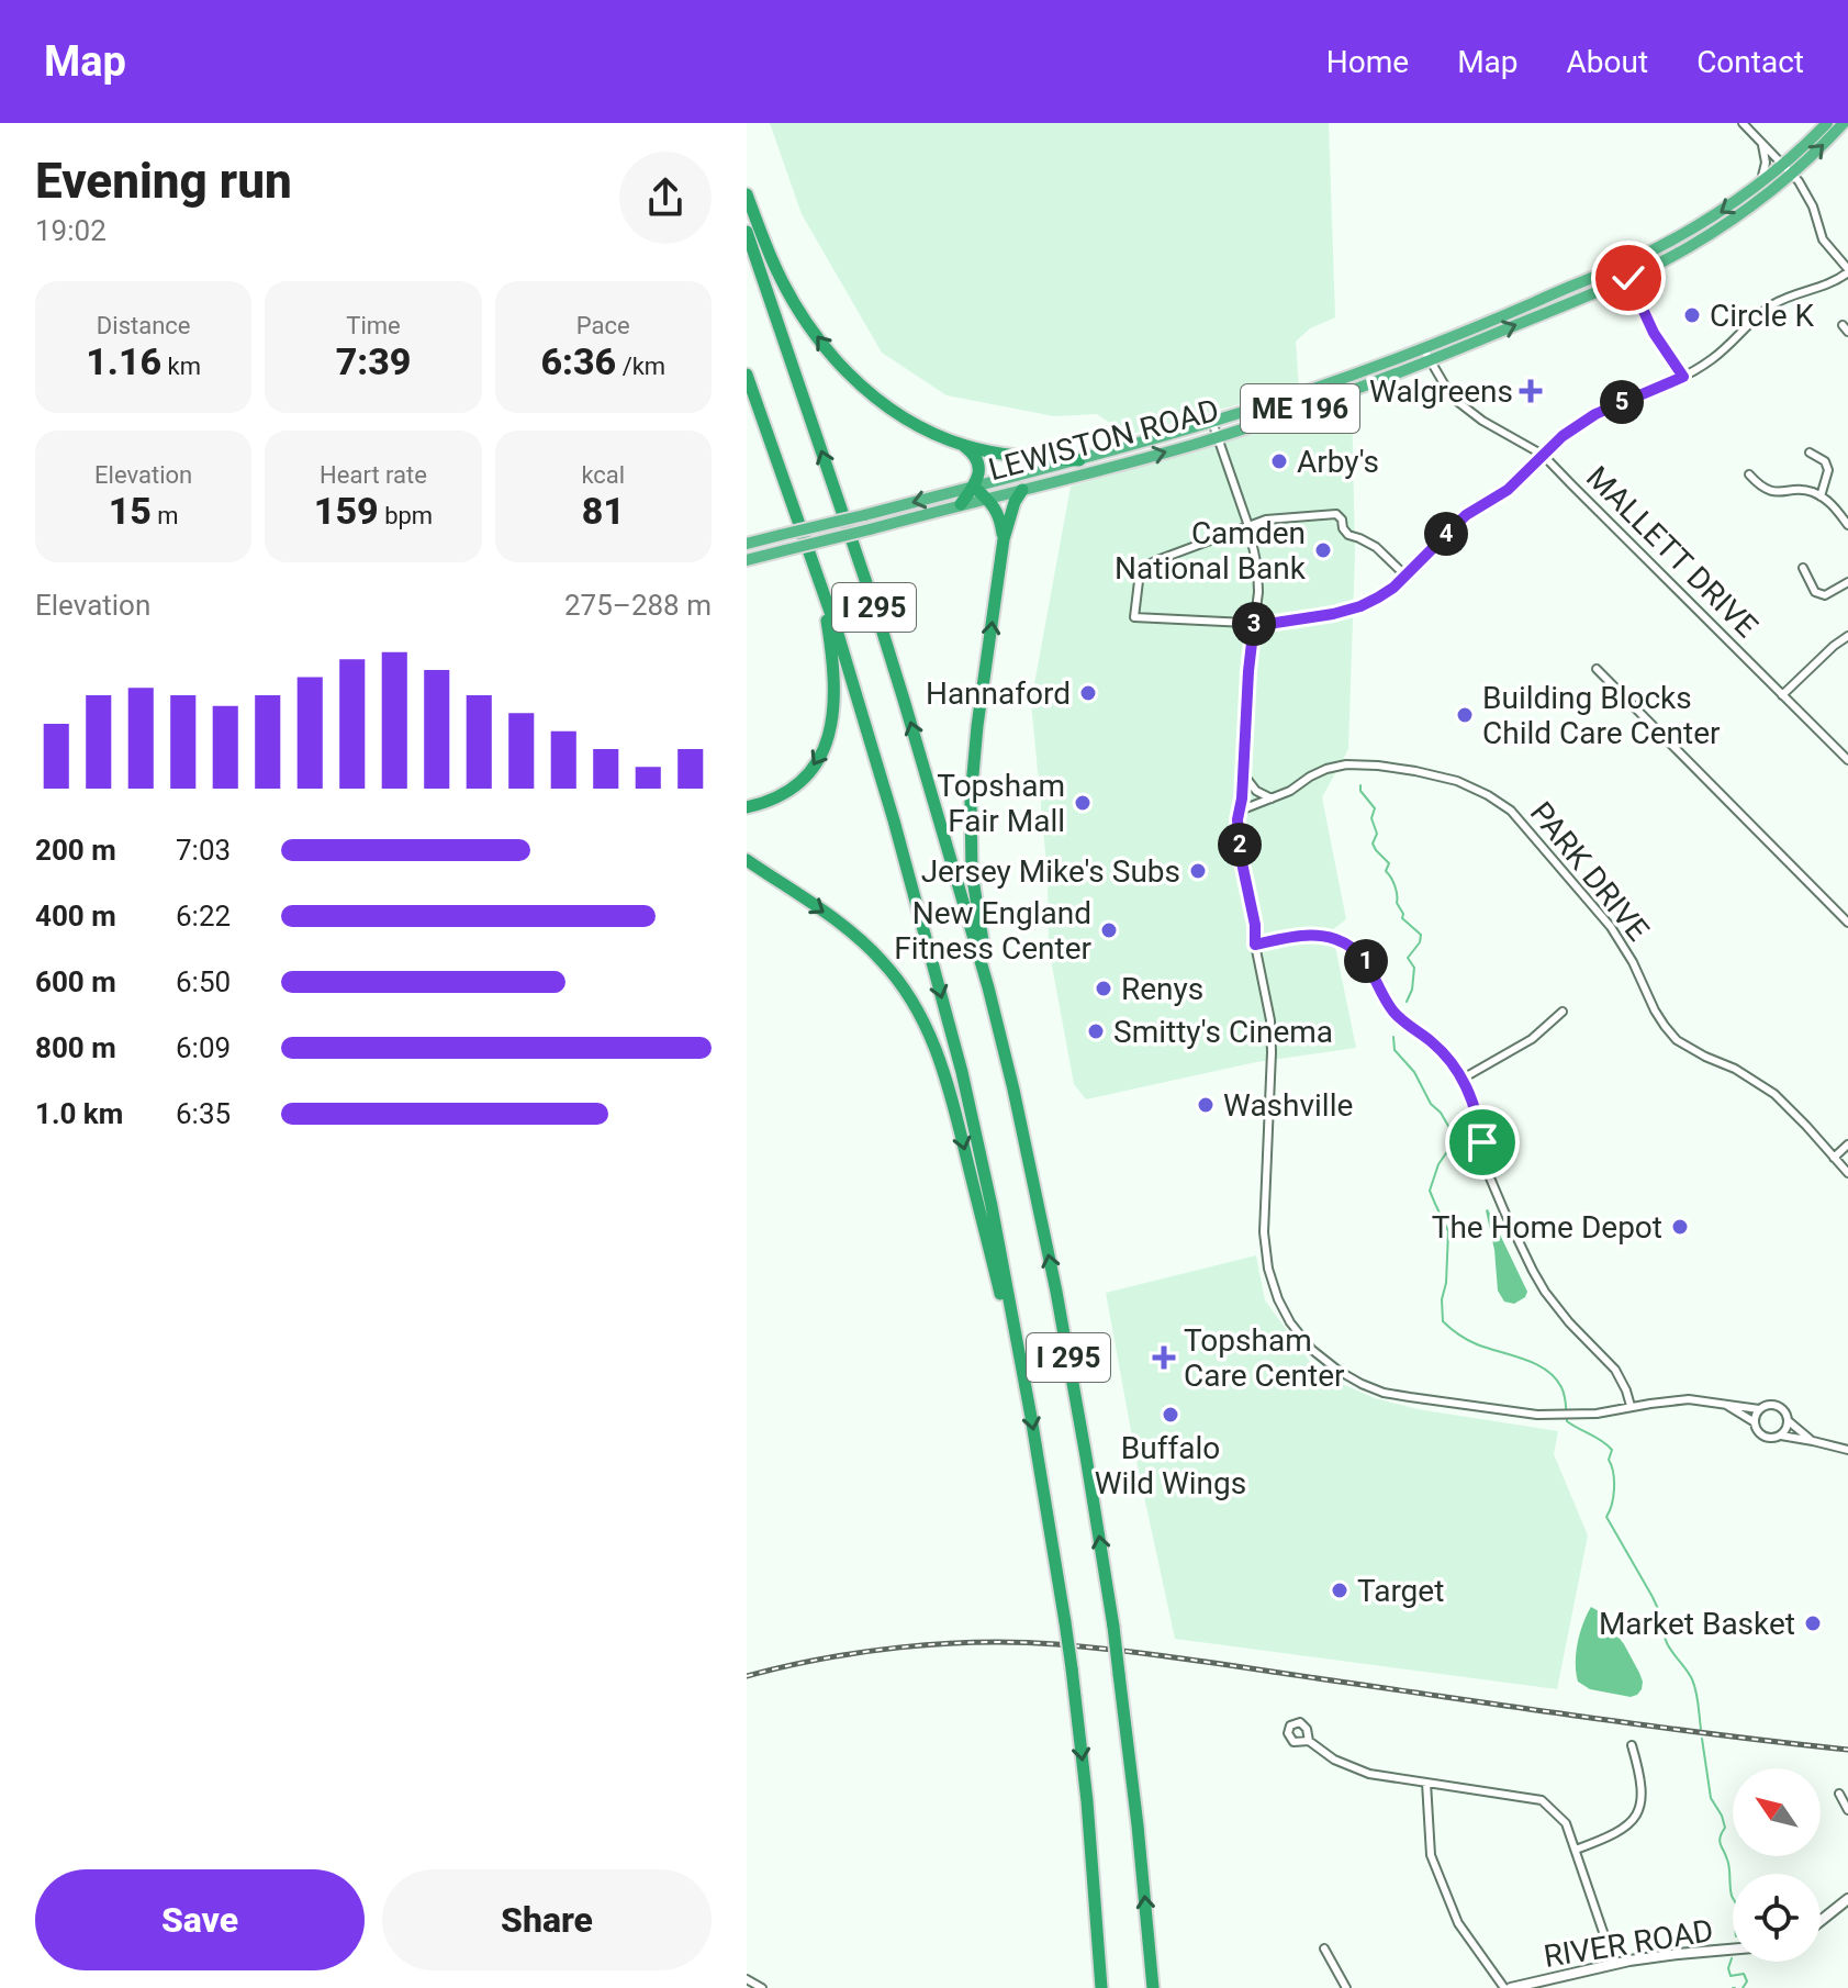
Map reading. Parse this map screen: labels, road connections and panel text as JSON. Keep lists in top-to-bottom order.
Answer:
{
  "streets": {
    "highway": ["ME 196", "LEWISTON ROAD", "I 295"],
    "street": ["MALLETT DRIVE", "PARK DRIVE", "RIVER ROAD"]
  },
  "crossings": [
    ["ME 196", "LEWISTON ROAD"],
    ["LEWISTON ROAD", "MALLETT DRIVE"]
  ],
  "places": {
    "other": [
      "Circle K",
      "Arby's",
      "Camden National Bank",
      "Hannaford",
      "Building Blocks Child Care Center",
      "Topsham Fair Mall",
      "Jersey Mike's Subs",
      "New England Fitness Center",
      "Renys",
      "Smitty's Cinema",
      "Washville",
      "The Home Depot",
      "Buffalo Wild Wings",
      "Target",
      "Market Basket"
    ],
    "health": ["Walgreens", "Topsham Care Center"]
  },
  "north": "top left",
  "page": {
    "header": "Map",
    "nav": [
      "Home",
      "Map",
      "About",
      "Contact"
    ],
    "heading": ["Evening run", "19:02"],
    "stats": [
      ["Distance", "1.16 km"],
      ["Time", "7:39"],
      ["Pace", "6:36 /km"],
      ["Elevation", "15 m"],
      ["Heart rate", "159 bpm"],
      ["kcal", "81"]
    ],
    "pins": [
      "5",
      "4",
      "3",
      "2",
      "1"
    ],
    "chart": ["Elevation", "275–288 m"],
    "list": [
      {
        "name": "200 m",
        "note": "7:03"
      },
      {
        "name": "400 m",
        "note": "6:22"
      },
      {
        "name": "600 m",
        "note": "6:50"
      },
      {
        "name": "800 m",
        "note": "6:09"
      },
      {
        "name": "1.0 km",
        "note": "6:35"
      }
    ],
    "buttons": ["Save", "Share"]
  }
}
